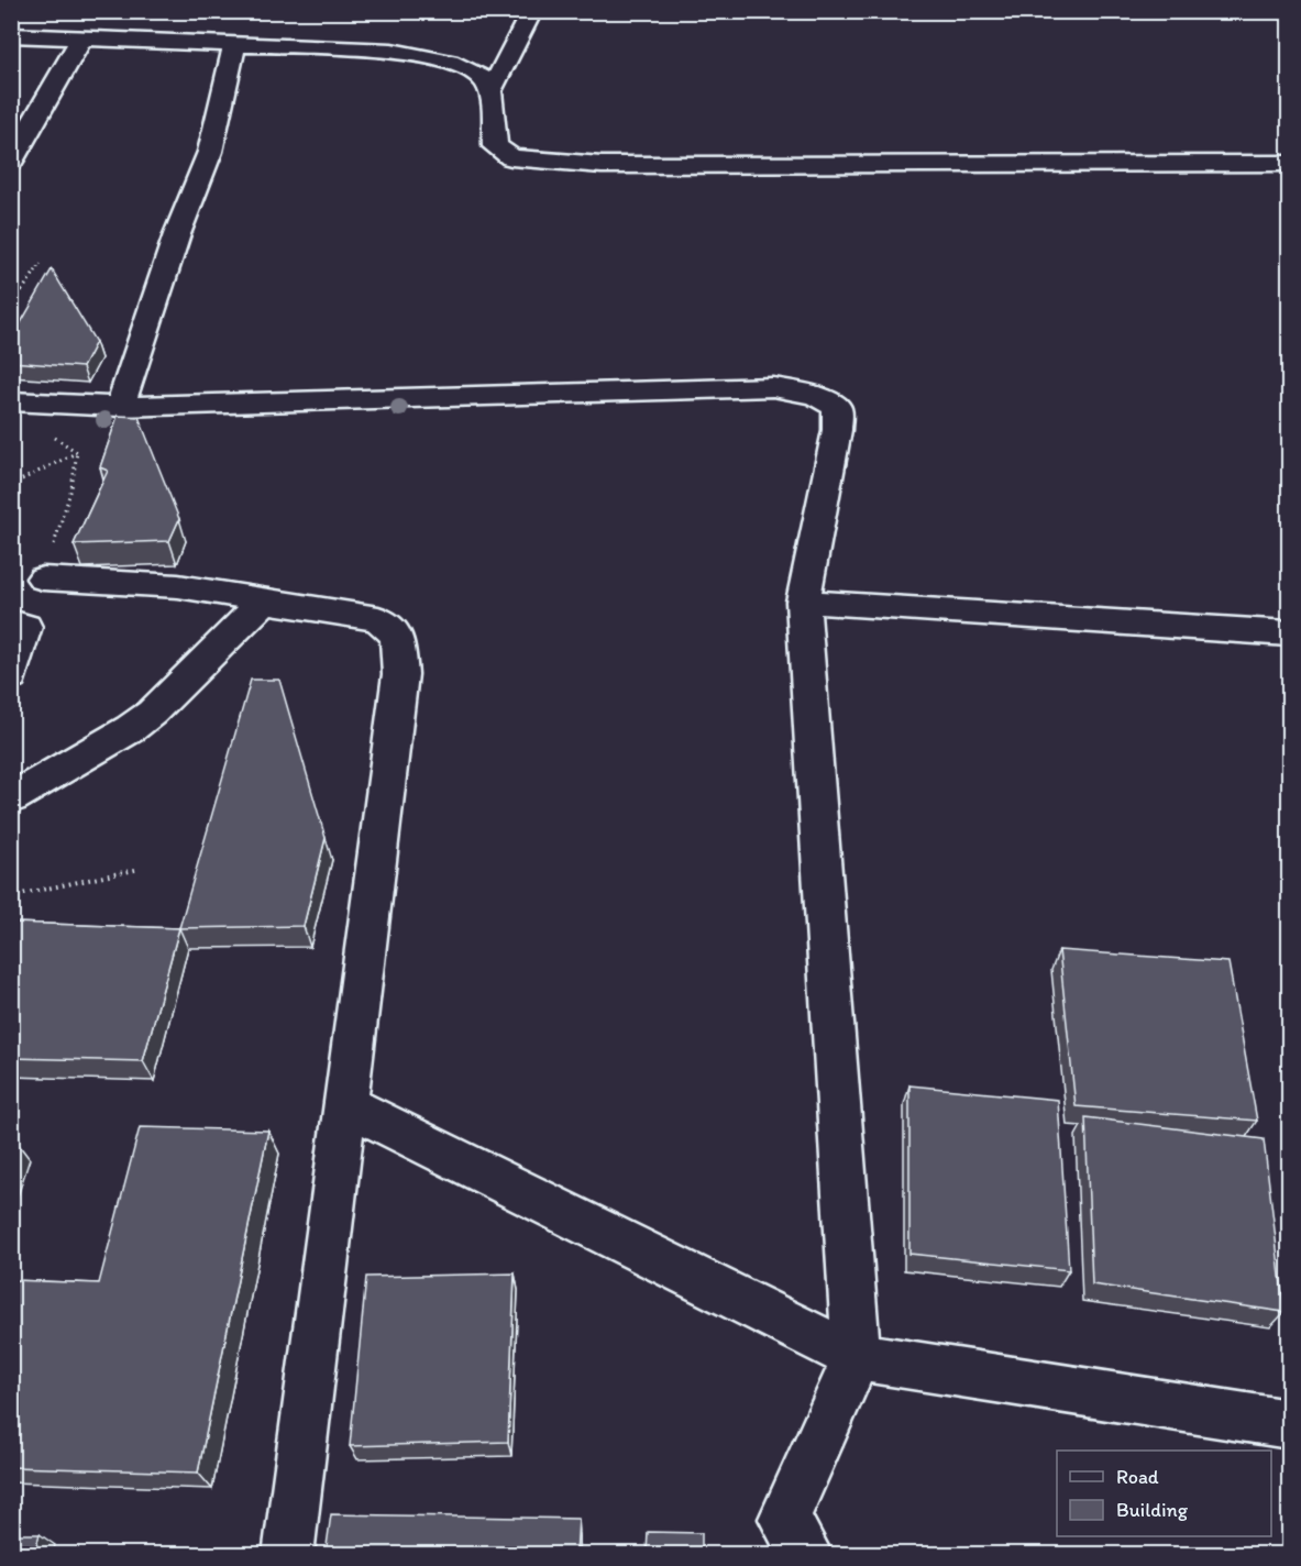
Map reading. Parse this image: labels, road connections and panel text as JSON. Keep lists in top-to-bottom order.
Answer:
{
  "legend": ["Road", "Building"]
}
